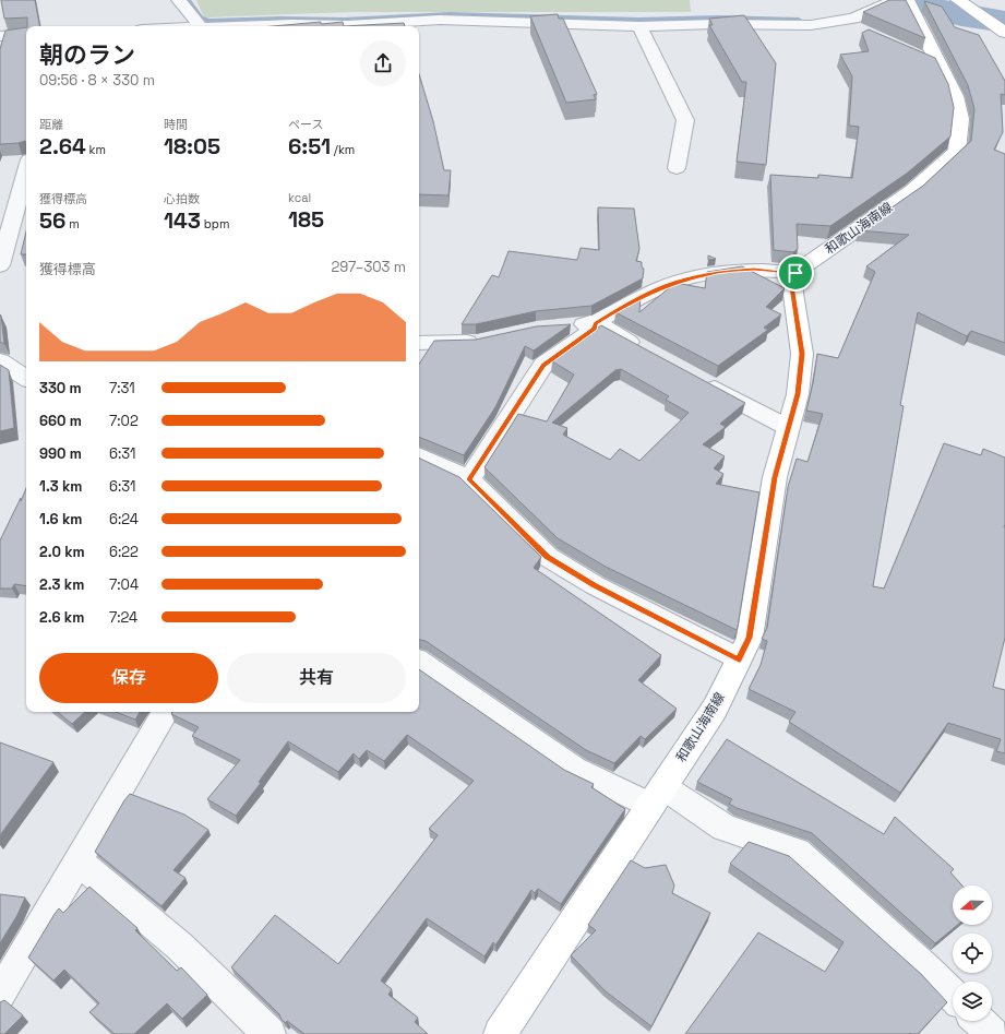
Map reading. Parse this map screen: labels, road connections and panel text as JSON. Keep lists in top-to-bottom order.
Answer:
{
  "streets": {
    "main road": ["和歌山海南線"]
  },
  "north": "left",
  "page": {
    "heading": ["朝のラン", "09:56 · 8 × 330 m"],
    "stats": [
      ["距離", "2.64 km"],
      ["時間", "18:05"],
      ["ペース", "6:51 /km"],
      ["獲得標高", "56 m"],
      ["心拍数", "143 bpm"],
      ["kcal", "185"]
    ],
    "chart": ["獲得標高", "297–303 m"],
    "list": [
      {
        "name": "330 m",
        "note": "7:31"
      },
      {
        "name": "660 m",
        "note": "7:02"
      },
      {
        "name": "990 m",
        "note": "6:31"
      },
      {
        "name": "1.3 km",
        "note": "6:31"
      },
      {
        "name": "1.6 km",
        "note": "6:24"
      },
      {
        "name": "2.0 km",
        "note": "6:22"
      },
      {
        "name": "2.3 km",
        "note": "7:04"
      },
      {
        "name": "2.6 km",
        "note": "7:24"
      }
    ],
    "buttons": ["保存", "共有"]
  }
}
